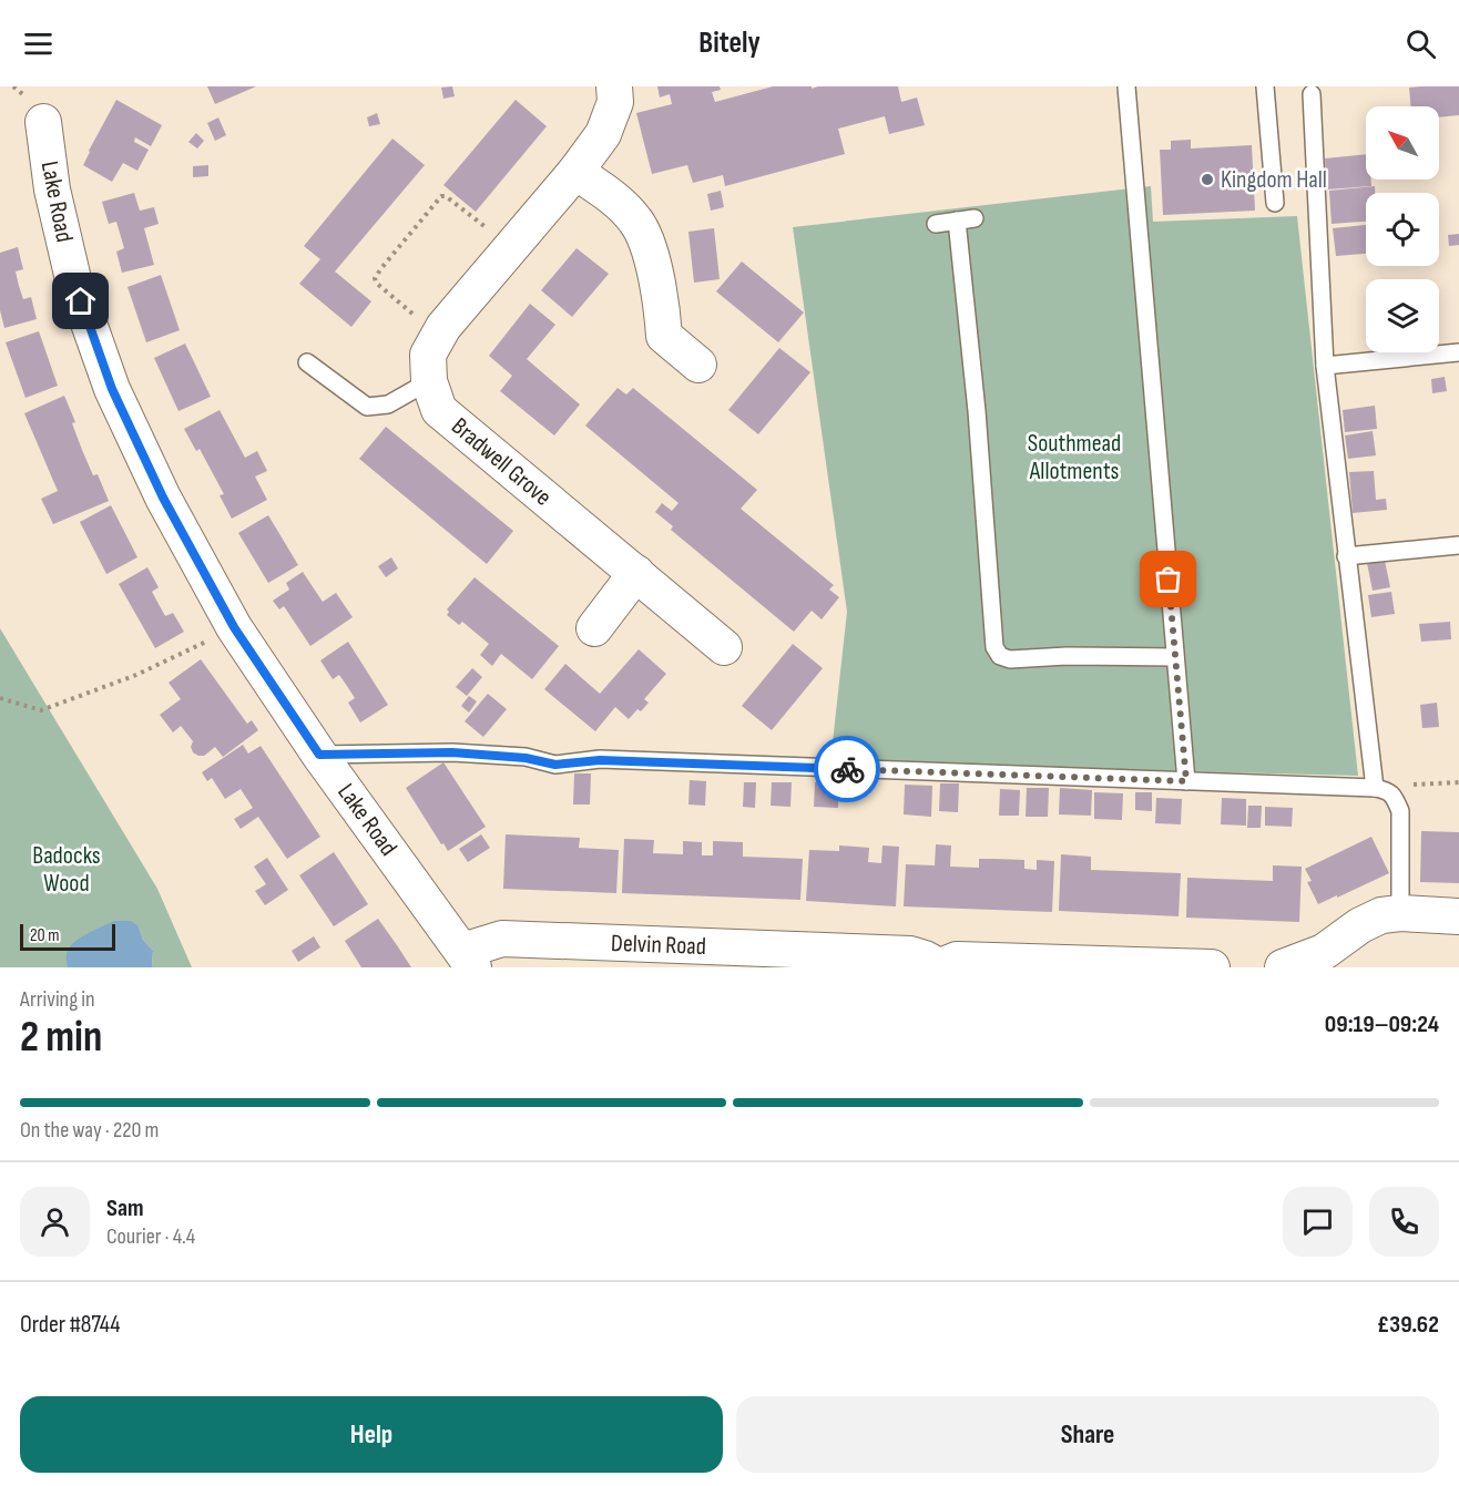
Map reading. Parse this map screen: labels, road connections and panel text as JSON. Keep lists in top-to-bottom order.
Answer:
{
  "streets": {
    "street": ["Lake Road", "Bradwell Grove", "Delvin Road"]
  },
  "crossings": [
    ["Lake Road", "Delvin Road"]
  ],
  "parks": ["Southmead Allotments", "Badocks Wood"],
  "places": ["Kingdom Hall"],
  "scale_bar": "20 m",
  "north": "top left",
  "page": {
    "header": "Bitely",
    "scale": "20 m",
    "heading": ["2 min", "Arriving in", "09:19–09:24"],
    "panel": [
      "Sam",
      "Courier · 4.4",
      "Order #8744",
      "£39.62"
    ],
    "bar": "On the way · 220 m",
    "buttons": ["Help", "Share"]
  }
}
